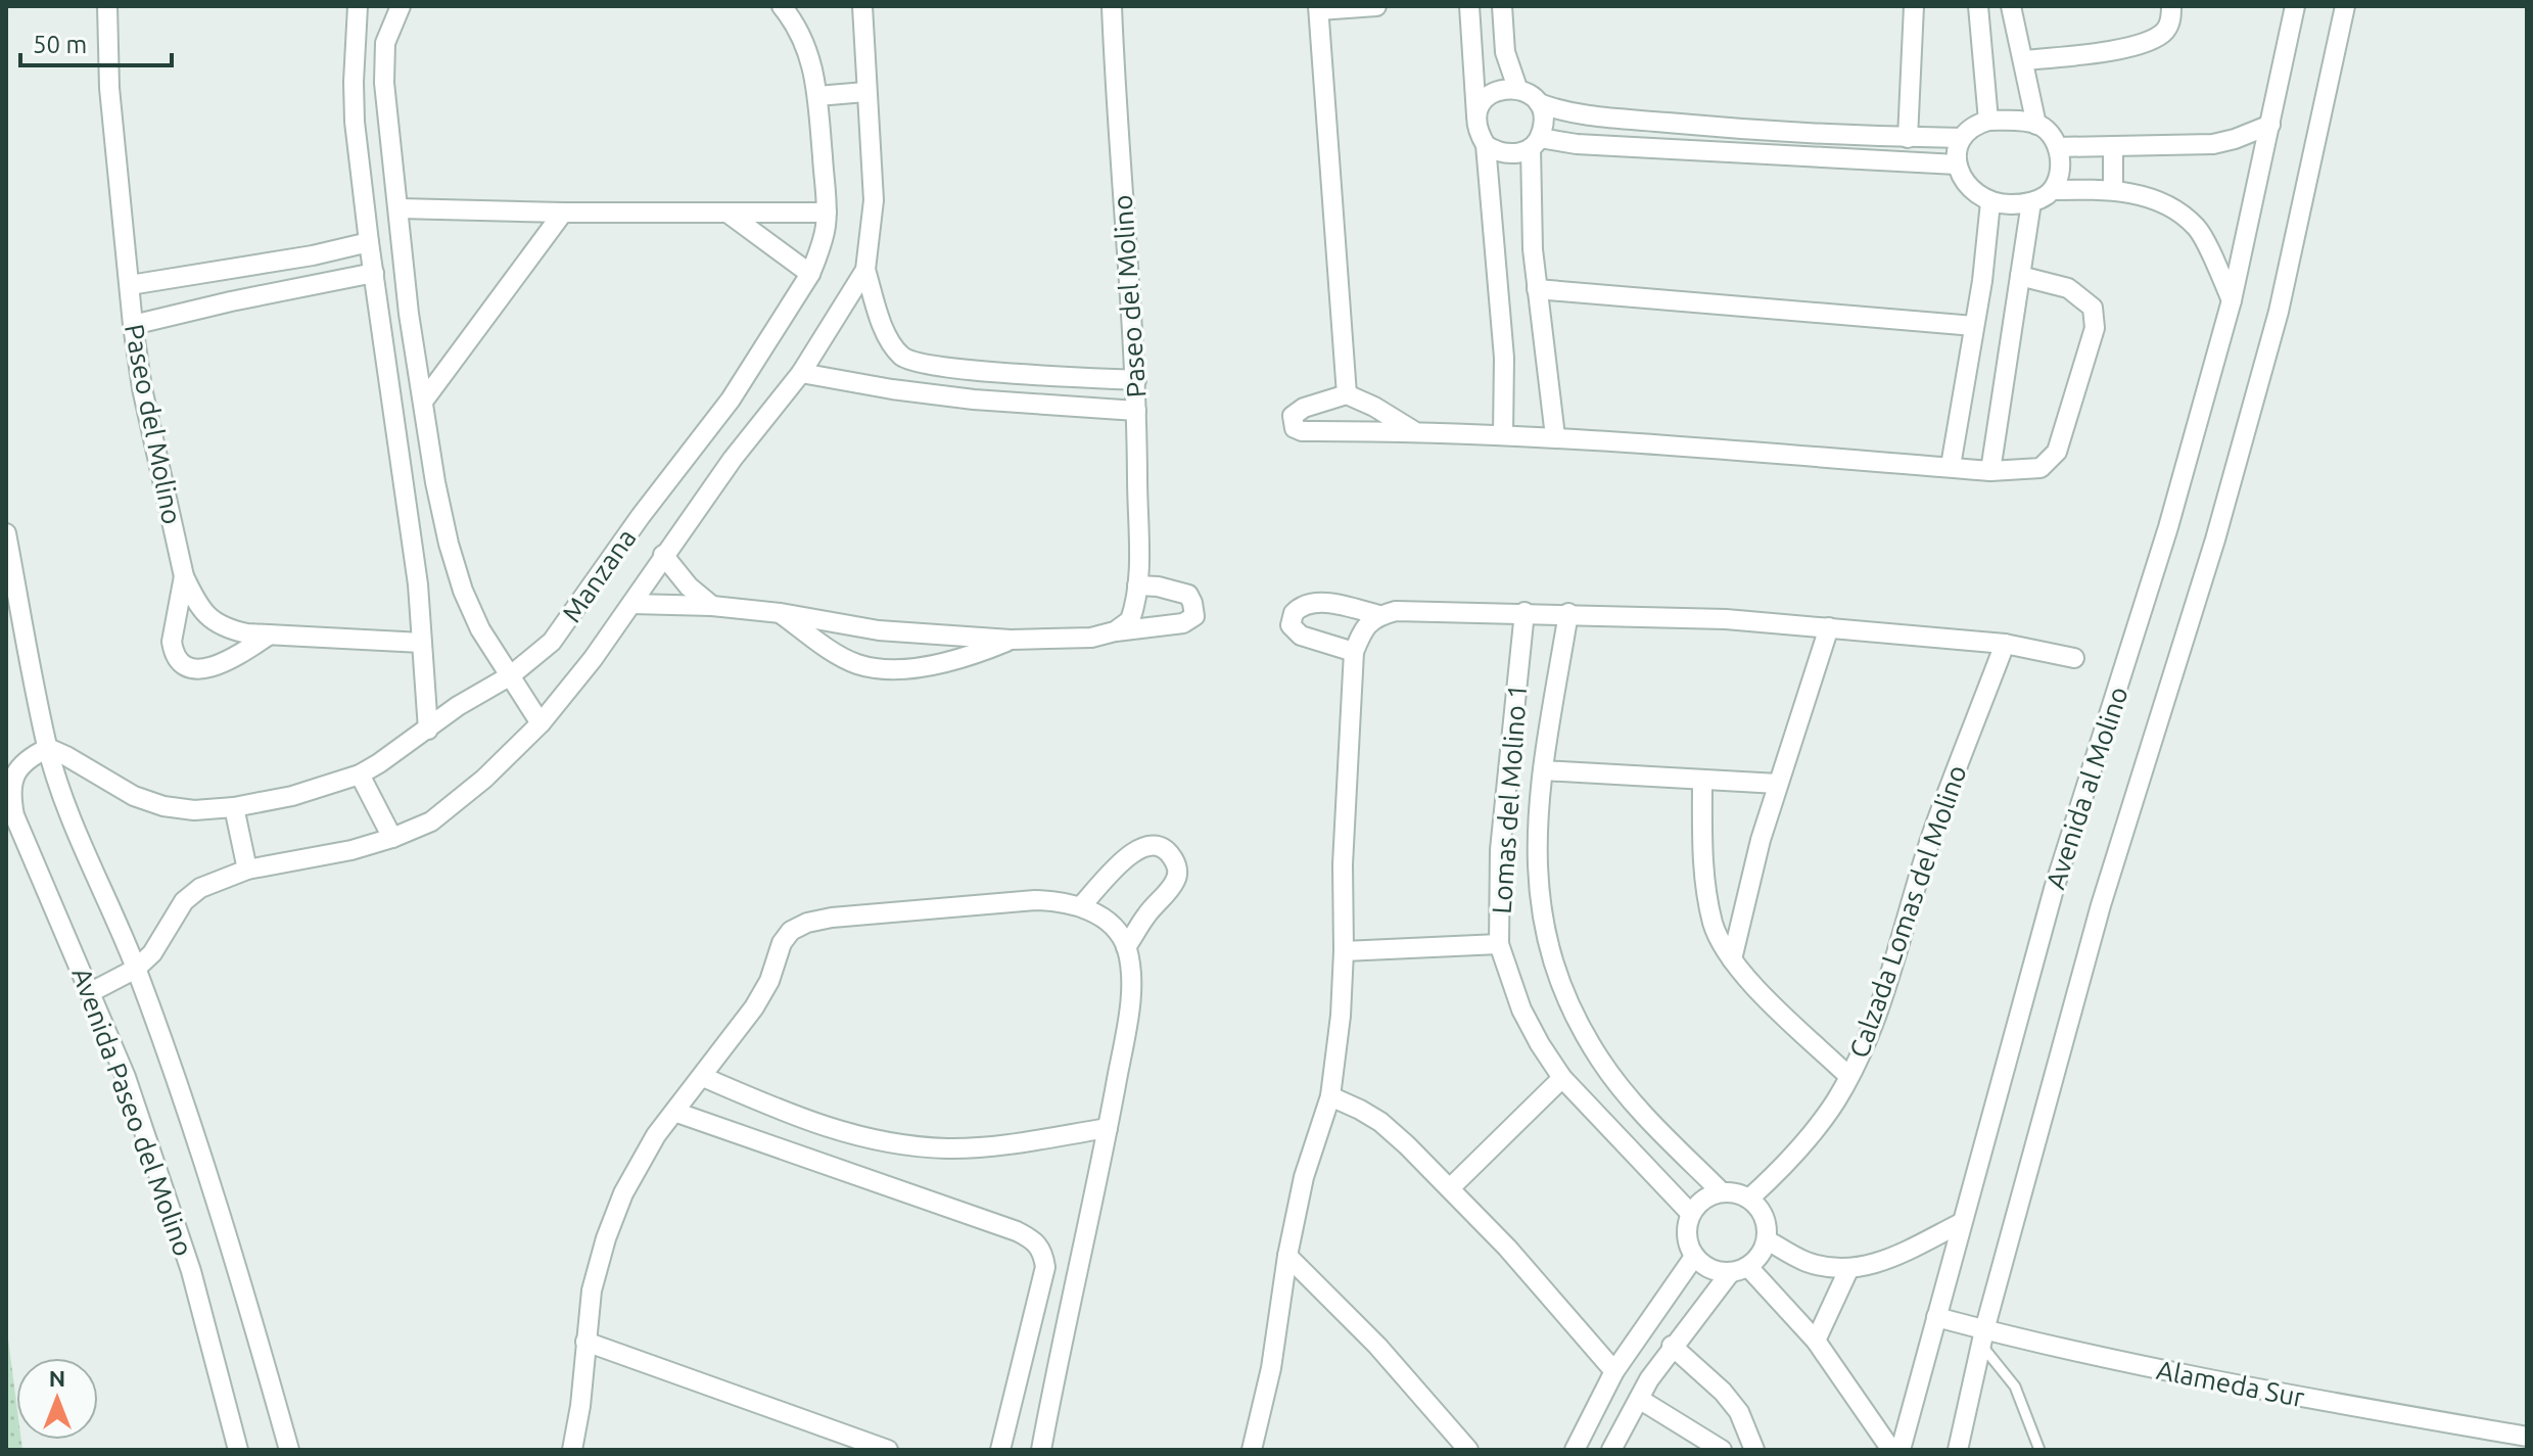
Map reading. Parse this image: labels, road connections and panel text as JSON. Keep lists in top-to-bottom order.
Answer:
{
  "streets": {
    "street": [
      "Paseo del Molino",
      "Manzana",
      "Avenida al Molino",
      "Lomas del Molino 1",
      "Calzada Lomas del Molino",
      "Avenida Paseo del Molino",
      "Alameda Sur"
    ]
  },
  "crossings": [
    ["Manzana", "Avenida Paseo del Molino"],
    ["Avenida al Molino", "Alameda Sur"],
    ["Lomas del Molino 1", "Calzada Lomas del Molino"]
  ],
  "scale_bar": "50 m",
  "north": "top"
}
